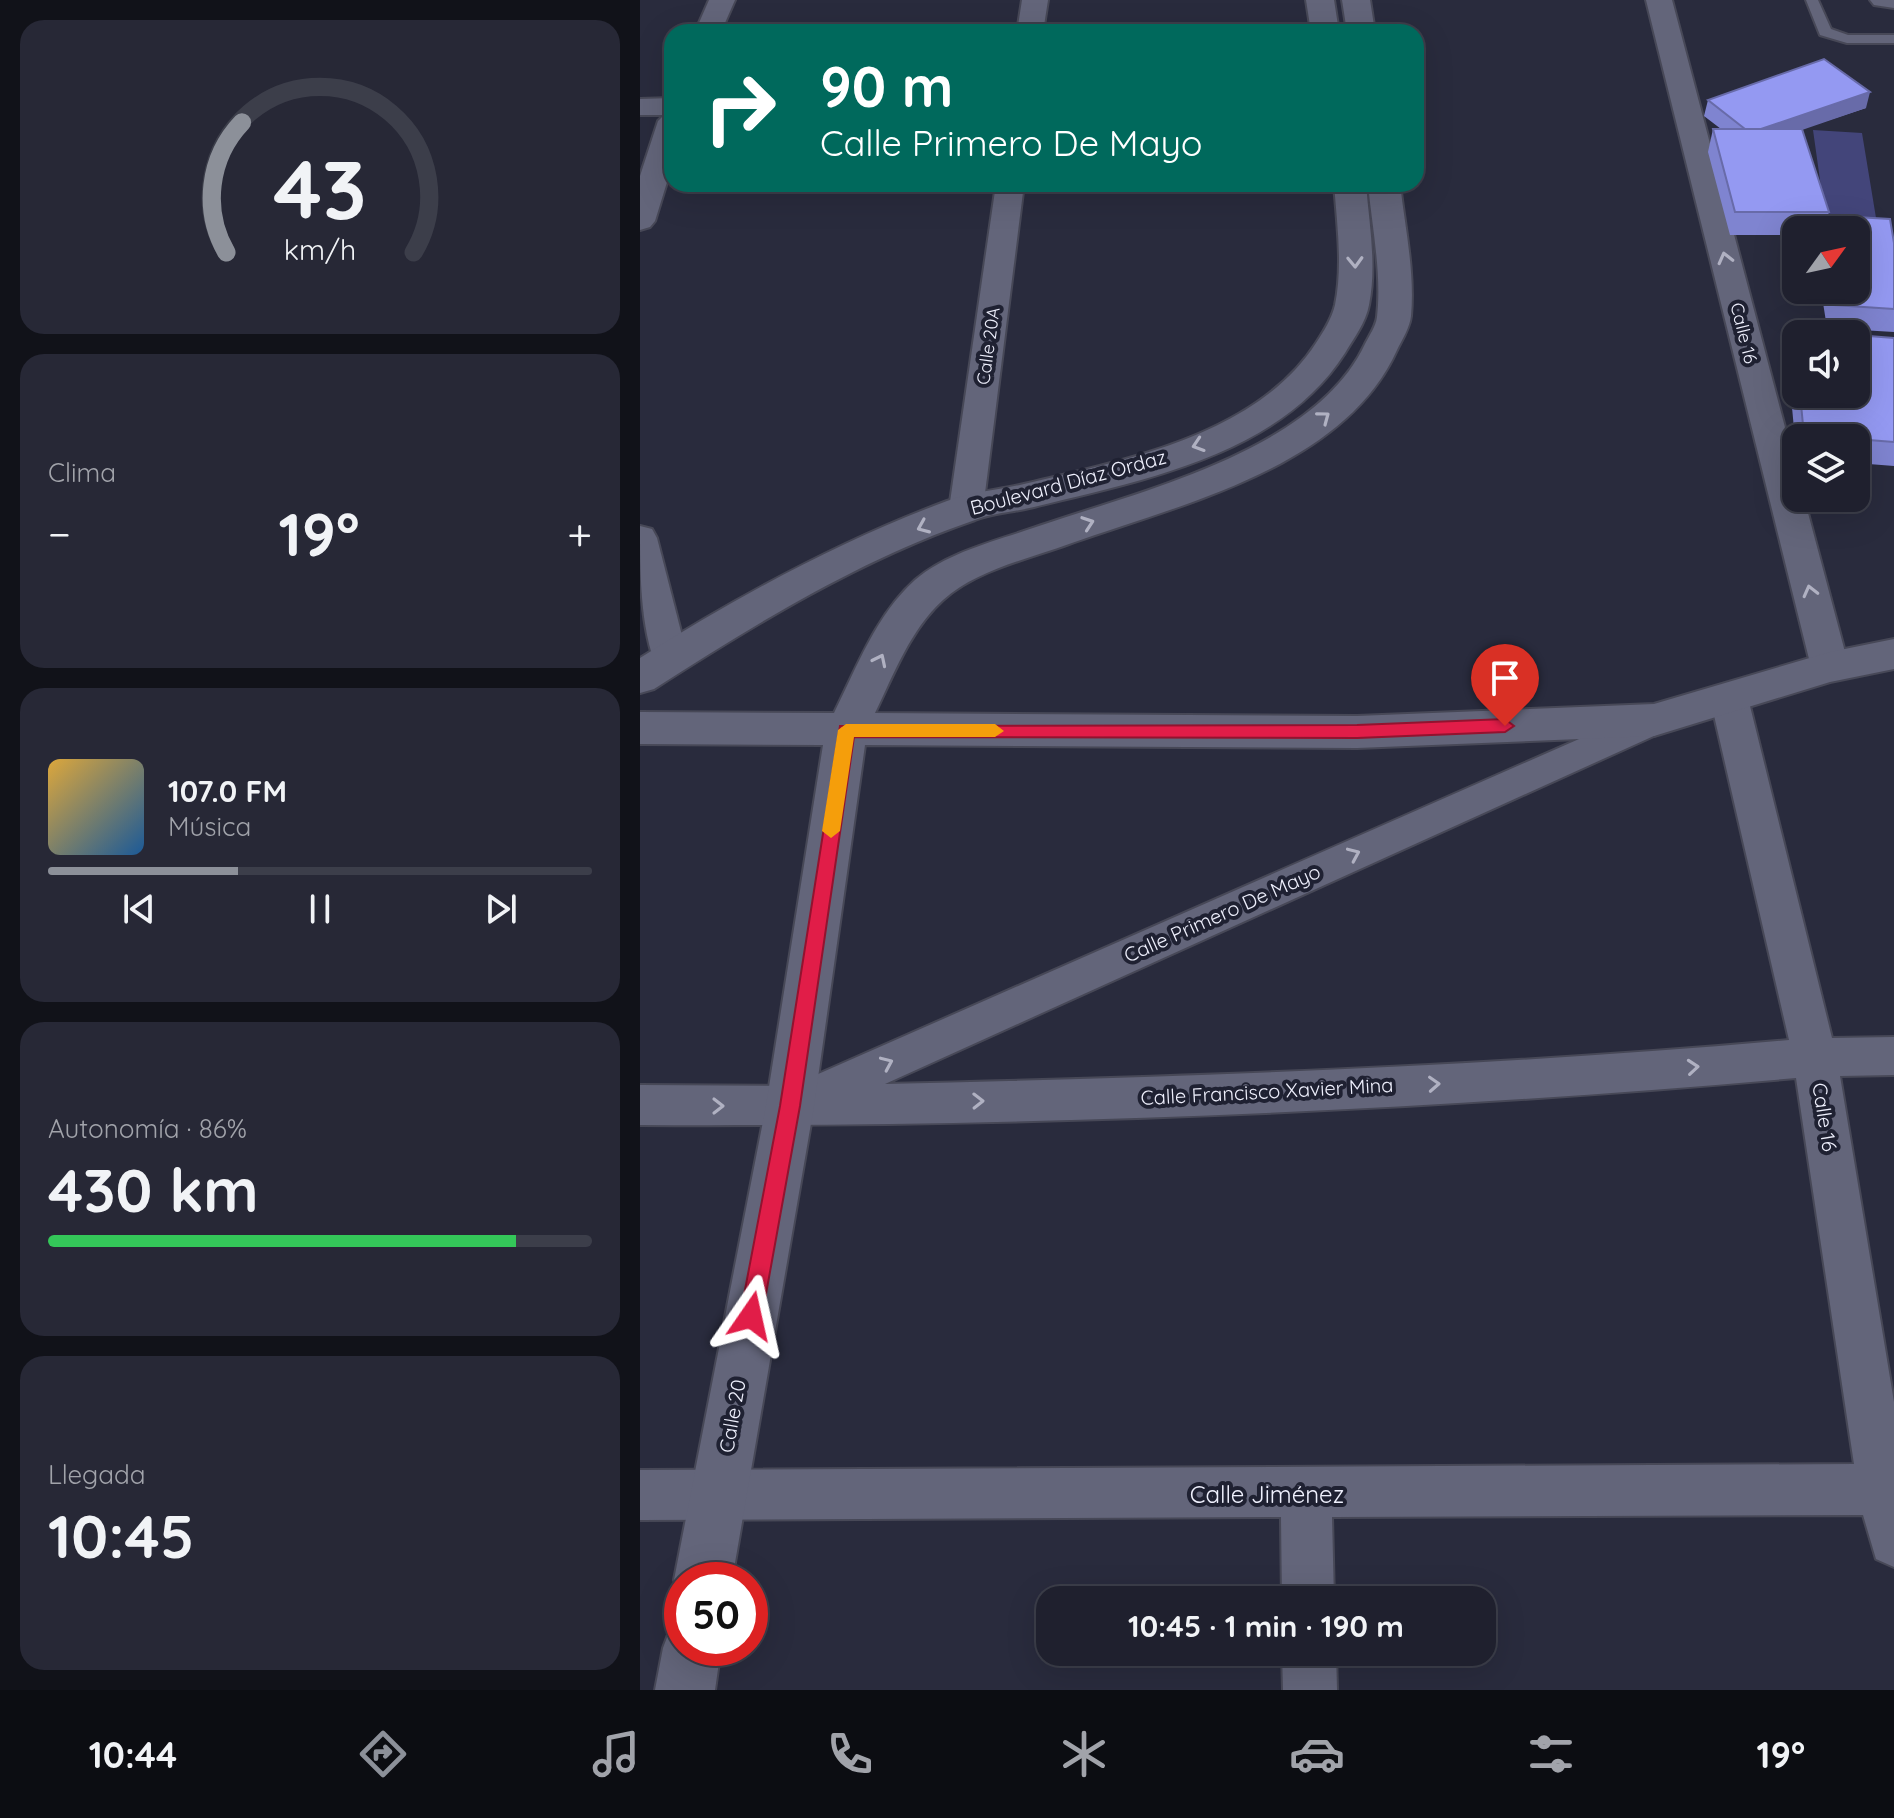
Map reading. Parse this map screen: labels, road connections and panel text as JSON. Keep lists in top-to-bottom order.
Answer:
{
  "streets": {
    "main road": ["Boulevard Díaz Ordaz", "Calle Primero De Mayo", "Calle 20"],
    "street": [
      "Calle 16",
      "Calle 20A",
      "Calle Francisco Xavier Mina",
      "Calle Jiménez"
    ]
  },
  "crossings": [
    ["Calle 16", "Calle Primero De Mayo"],
    ["Calle 16", "Calle Francisco Xavier Mina"],
    ["Calle 16", "Calle Jiménez"],
    ["Calle 20A", "Boulevard Díaz Ordaz"],
    ["Boulevard Díaz Ordaz", "Calle Primero De Mayo"],
    ["Boulevard Díaz Ordaz", "Calle 20"],
    ["Calle Primero De Mayo", "Calle Francisco Xavier Mina"],
    ["Calle Primero De Mayo", "Calle 20"],
    ["Calle Francisco Xavier Mina", "Calle 20"],
    ["Calle 20", "Calle Jiménez"]
  ],
  "one_way": ["Calle 16", "Calle Francisco Xavier Mina"],
  "north": "top right",
  "page": {
    "turn": ["90 m", "Calle Primero De Mayo"],
    "tile": [
      "Clima",
      ["Autonomía · 86%", "430 km"],
      ["Llegada", "10:45"]
    ],
    "heat": ["−", "19°", "+"],
    "song": ["107.0 FM", "Música"],
    "limit": "50",
    "trip": "10:45 · 1 min · 190 m",
    "tabs": ["10:44", "19°"],
    "gauge": ["43", "km/h"]
  }
}
